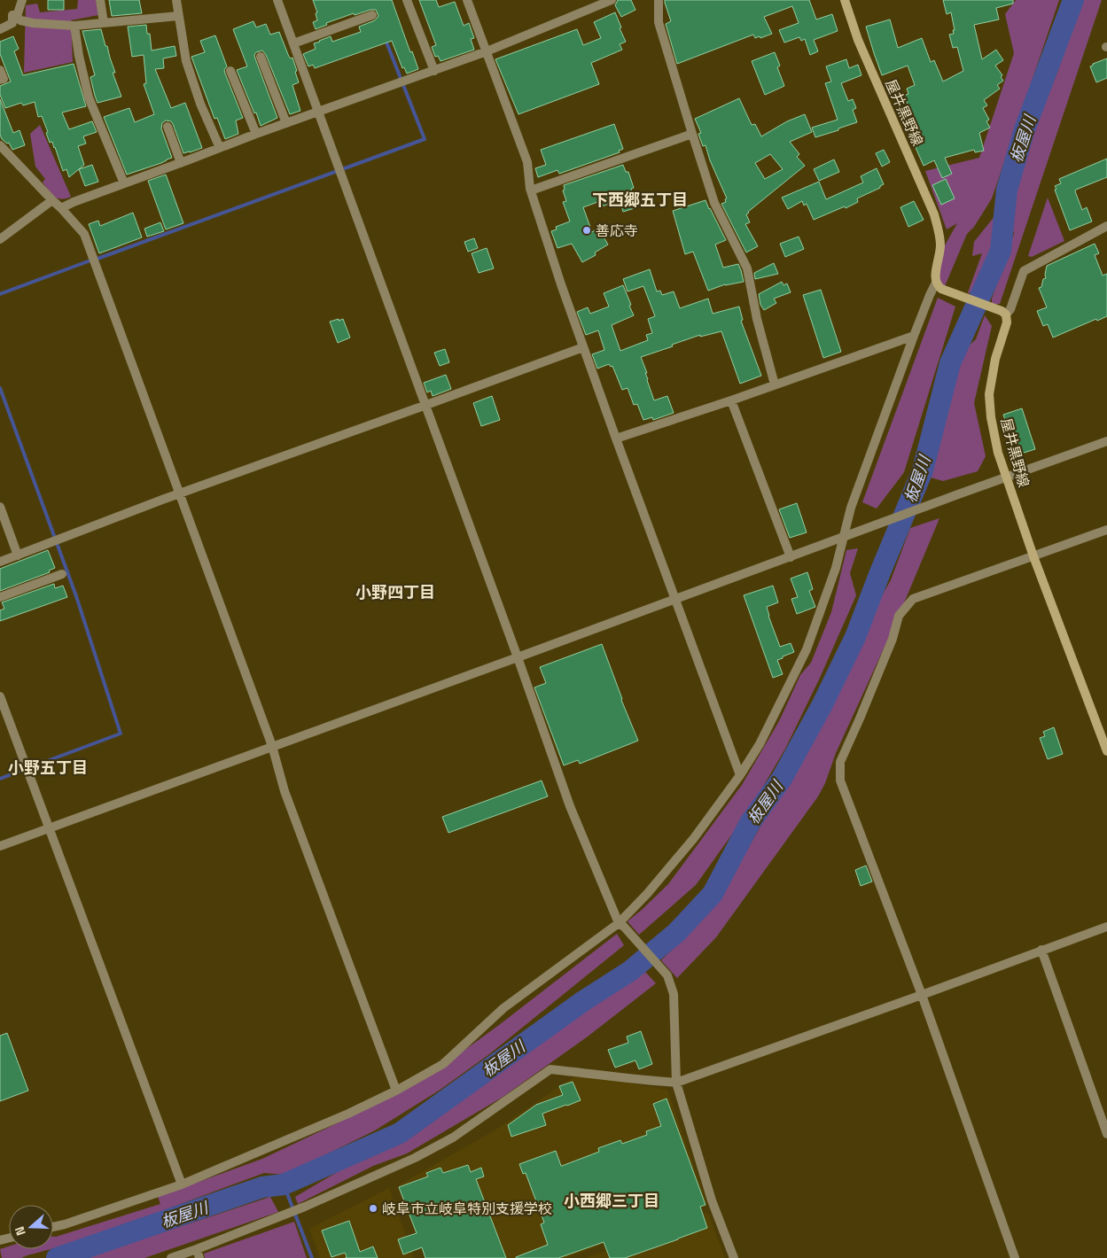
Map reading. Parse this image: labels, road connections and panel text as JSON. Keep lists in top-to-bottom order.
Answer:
{
  "streets": {
    "main road": ["屋井黒野線"]
  },
  "districts": [
    "下西郷五丁目",
    "小野四丁目",
    "小野五丁目",
    "小西郷三丁目"
  ],
  "water": ["板屋川"],
  "places": ["善応寺", "岐阜市立岐阜特別支援学校"],
  "north": "left"
}
